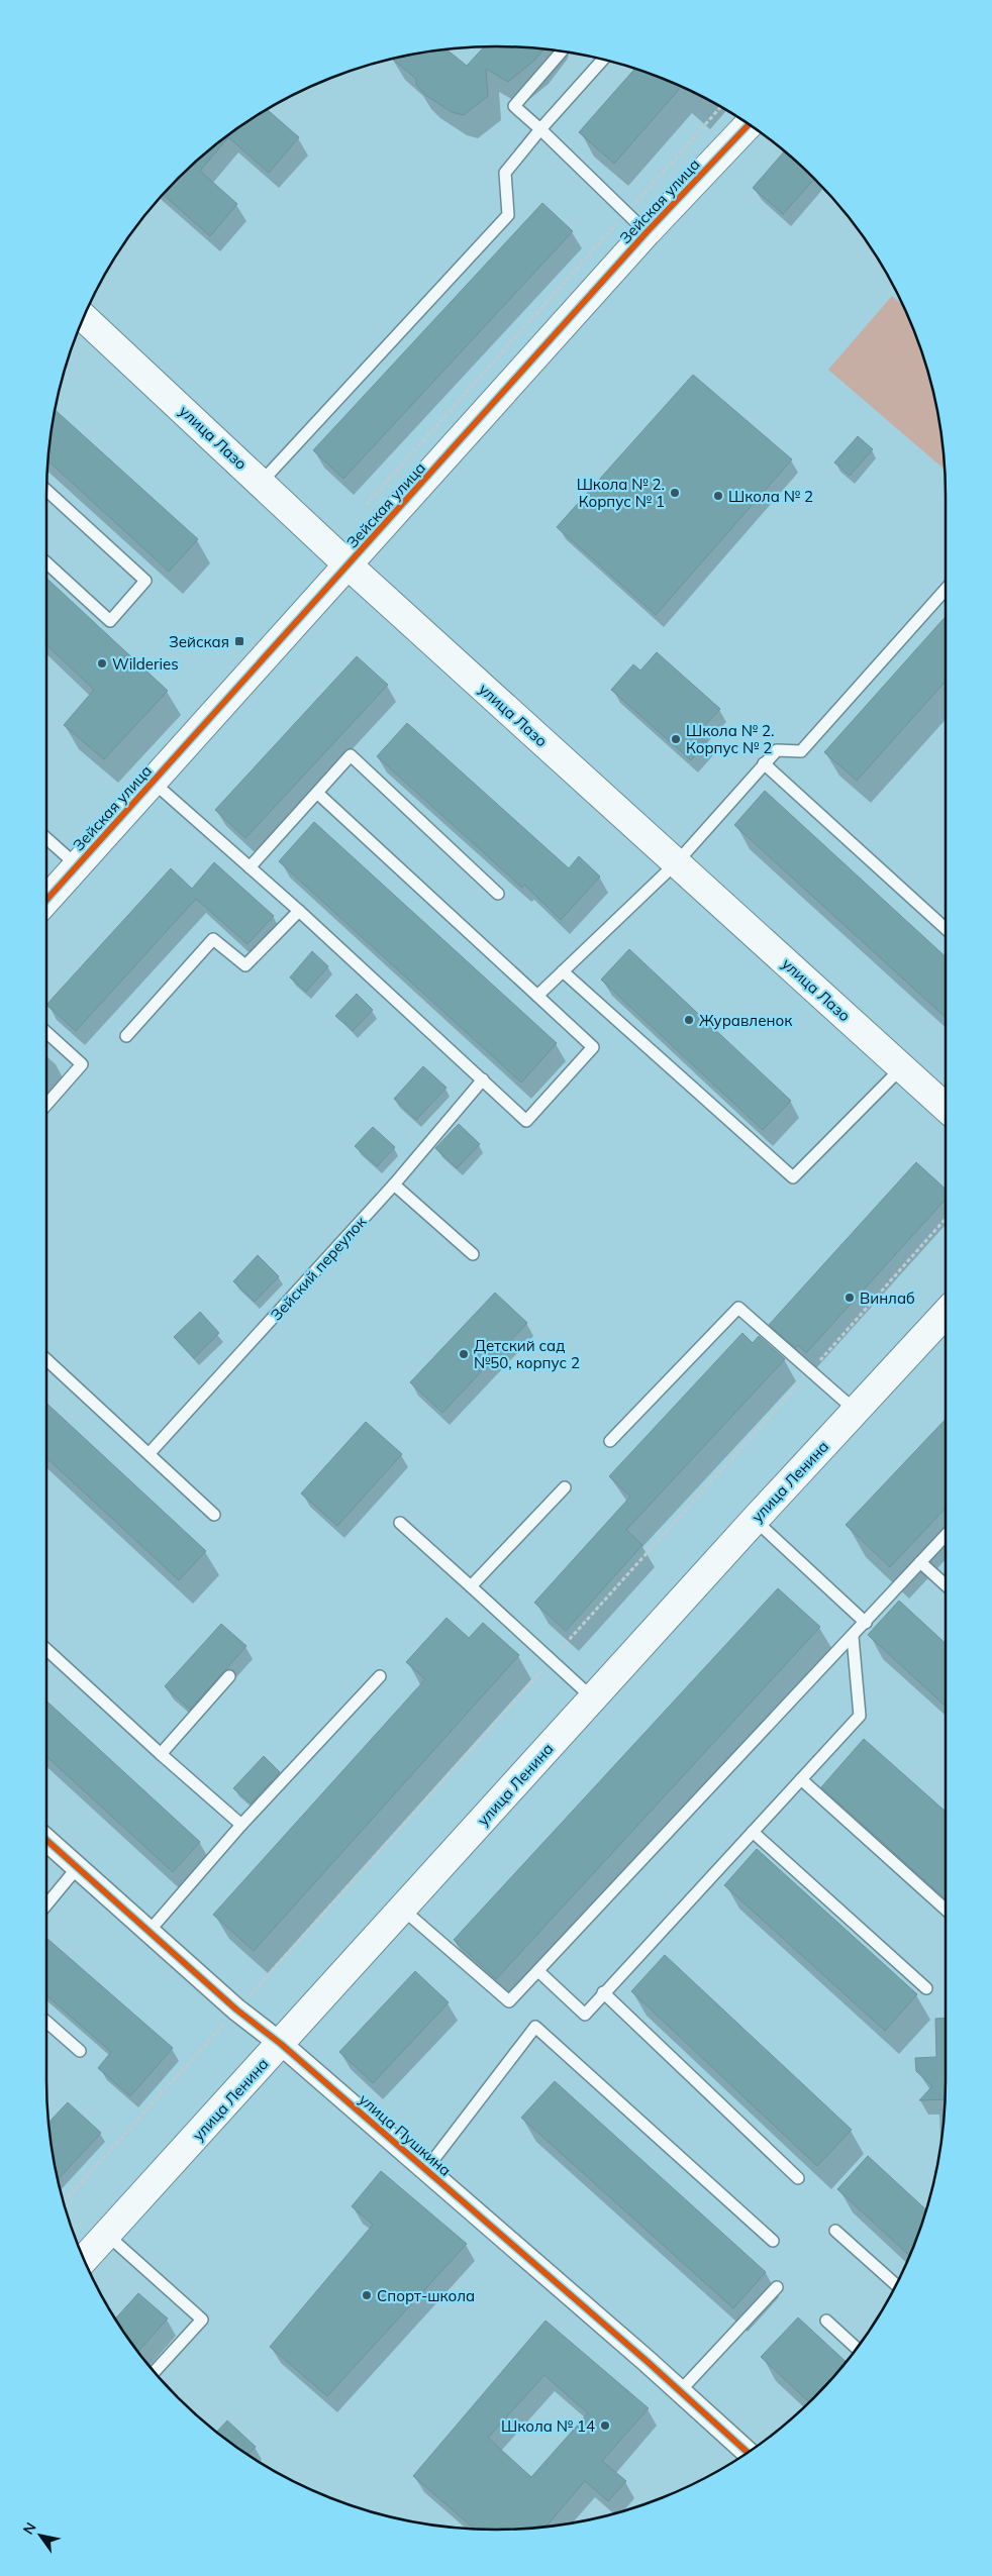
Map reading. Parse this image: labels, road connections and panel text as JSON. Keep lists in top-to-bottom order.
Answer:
{
  "streets": {
    "main road": ["Зейская улица", "улица Лазо", "улица Ленина"],
    "street": ["улица Пушкина"],
    "lane": ["Зейский переулок"]
  },
  "crossings": [
    ["Зейская улица", "улица Лазо"],
    ["улица Ленина", "улица Пушкина"]
  ],
  "places": {
    "other": [
      "Школа № 2. Корпус № 1",
      "Школа № 2",
      "Wilderies",
      "Школа № 2. Корпус № 2",
      "Журавленок",
      "Винлаб",
      "Детский сад №50, корпус 2",
      "Спорт-школа",
      "Школа № 14"
    ],
    "transit": ["Зейская"]
  },
  "north": "top left"
}
